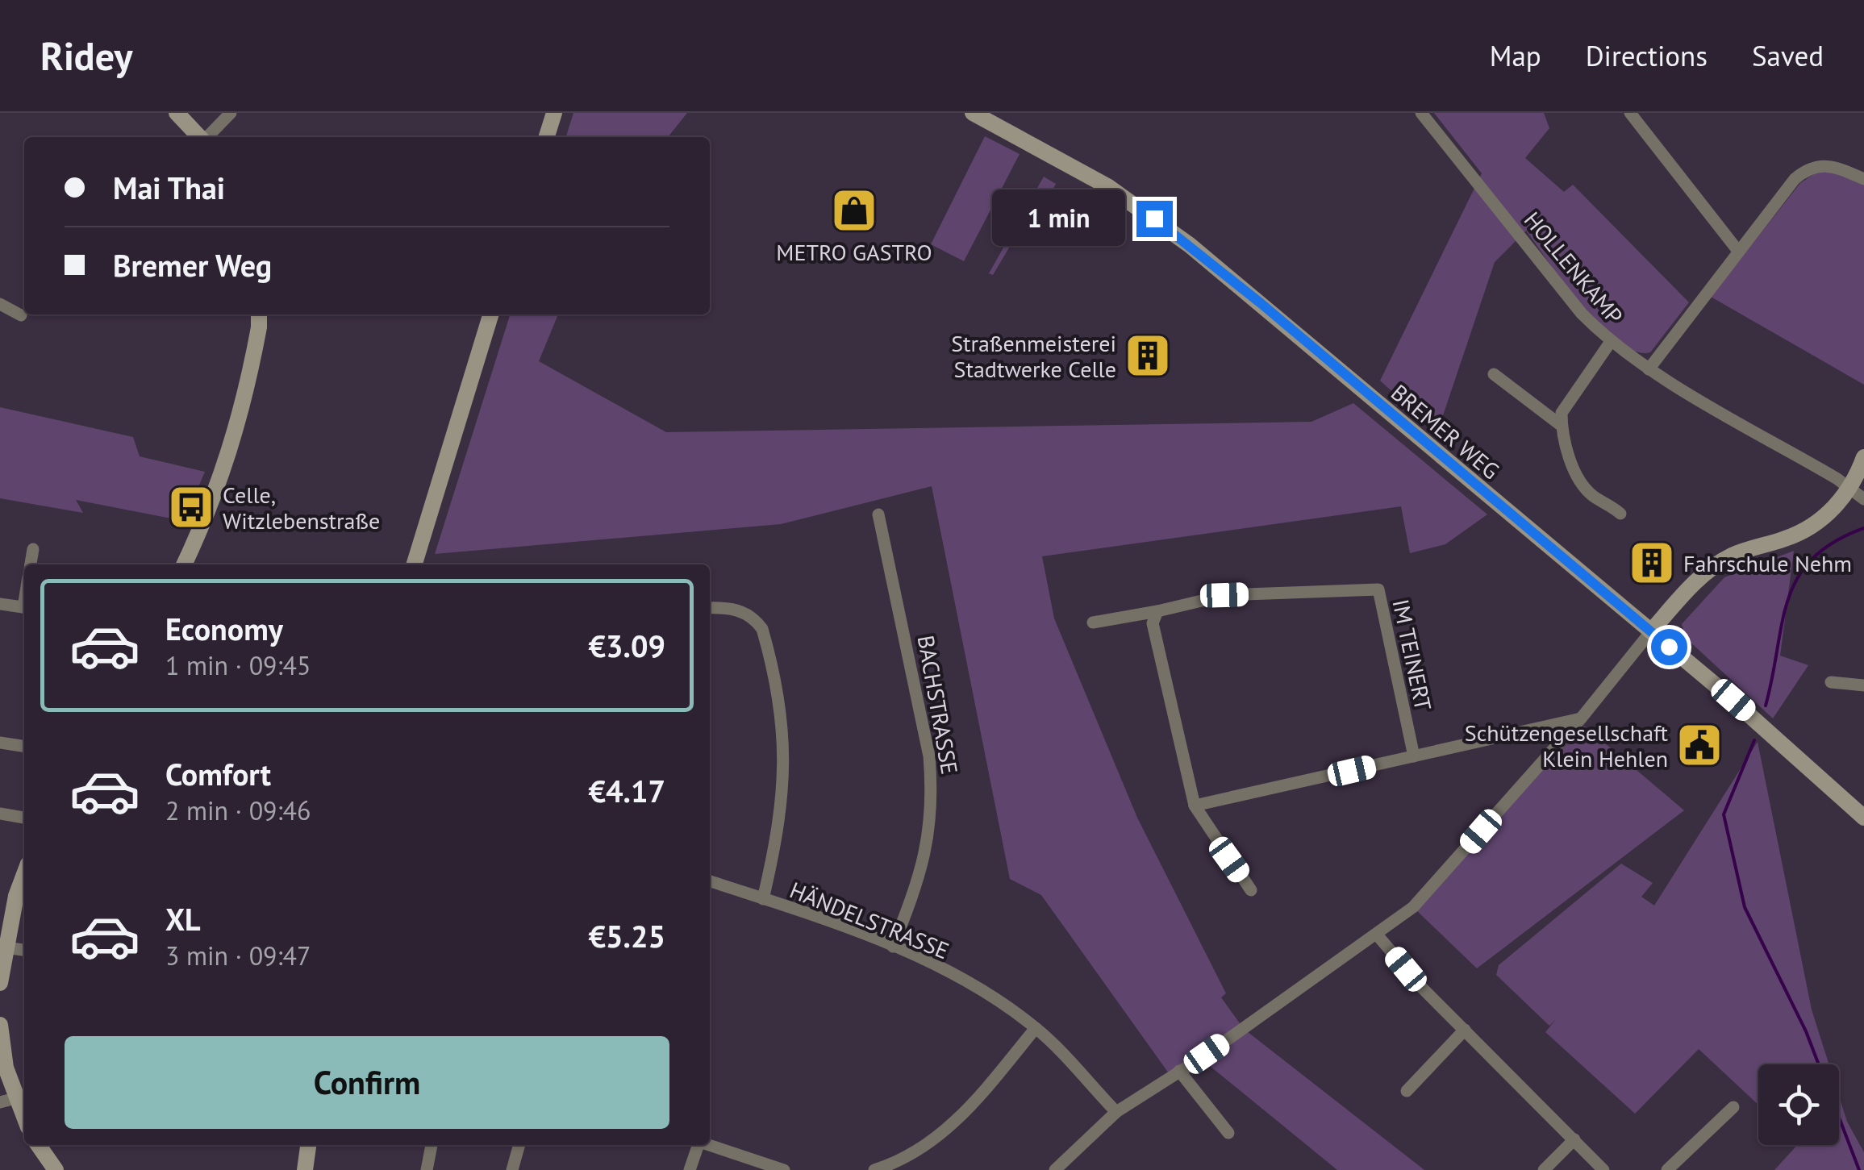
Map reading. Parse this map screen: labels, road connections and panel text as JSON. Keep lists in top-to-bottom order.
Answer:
{
  "streets": {
    "main road": ["BREMER WEG"],
    "street": [
      "HOLLENKAMP",
      "IM TEINERT",
      "BACHSTRASSE",
      "HÄNDELSTRASSE"
    ]
  },
  "crossings": [
    ["BACHSTRASSE", "HÄNDELSTRASSE"]
  ],
  "places": {
    "shop": ["METRO GASTRO"],
    "building": ["Straßenmeisterei Stadtwerke Celle", "Fahrschule Nehm"],
    "bus stop": ["Celle, Witzlebenstraße"],
    "public building": ["Schützengesellschaft Klein Hehlen"]
  },
  "page": {
    "header": "Ridey",
    "nav": ["Map", "Directions", "Saved"],
    "banner": ["Mai Thai", "Bremer Weg"],
    "bubble": "1 min",
    "list": [
      {
        "name": "Economy",
        "note": "1 min · 09:45",
        "value": "€3.09"
      },
      {
        "name": "Comfort",
        "note": "2 min · 09:46",
        "value": "€4.17"
      },
      {
        "name": "XL",
        "note": "3 min · 09:47",
        "value": "€5.25"
      }
    ],
    "buttons": "Confirm"
  }
}
